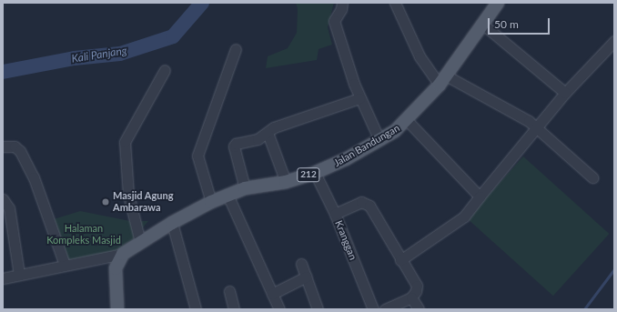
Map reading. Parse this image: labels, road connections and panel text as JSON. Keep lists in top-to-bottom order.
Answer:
{
  "streets": {
    "main road": ["Jalan Bandungan", "212"],
    "street": ["Kranggan"]
  },
  "crossings": [
    ["Jalan Bandungan", "Kranggan"]
  ],
  "water": ["Kali Panjang"],
  "parks": ["Halaman Kompleks Masjid"],
  "places": ["Masjid Agung Ambarawa"],
  "scale_bar": "50 m"
}
